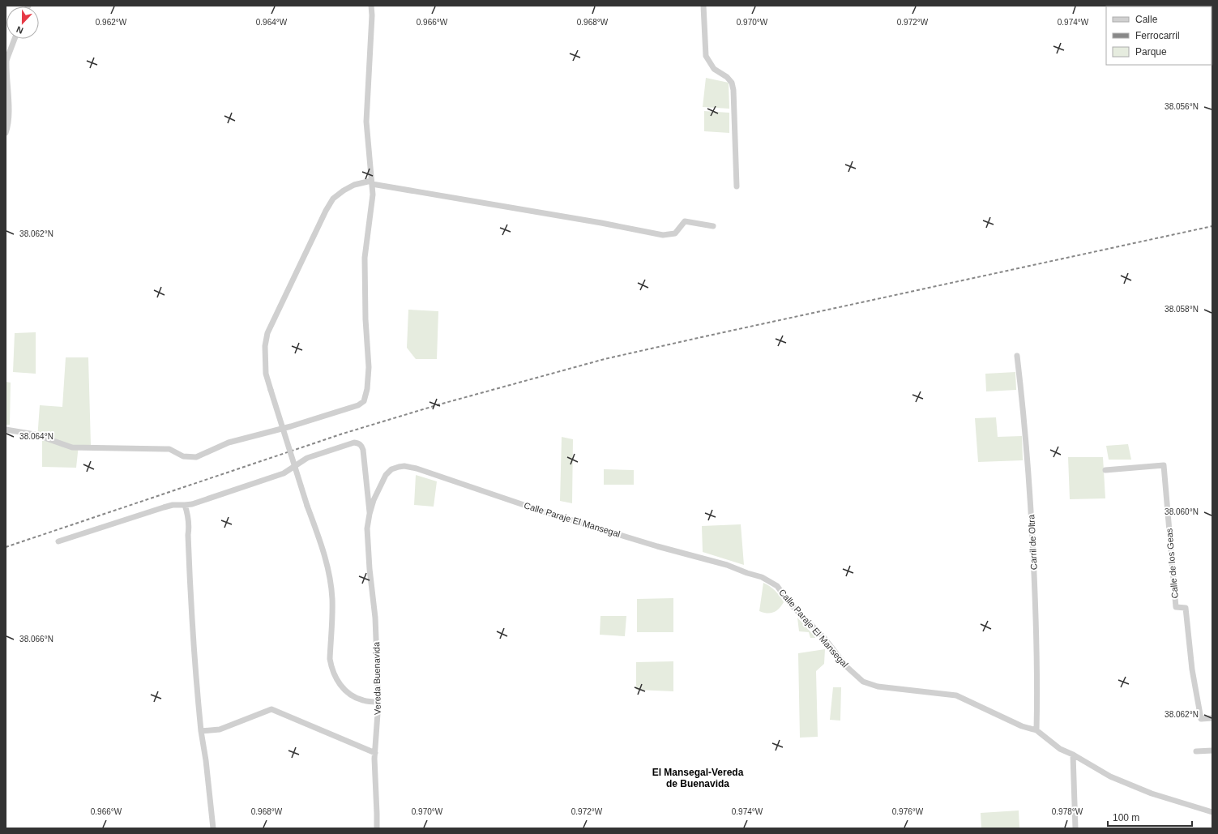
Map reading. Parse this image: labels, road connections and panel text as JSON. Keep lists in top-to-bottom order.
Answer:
{
  "streets": {
    "street": [
      "Calle Paraje El Mansegal",
      "Carril de Oltra",
      "Calle de los Geas",
      "Vereda Buenavida"
    ]
  },
  "crossings": [
    ["Calle Paraje El Mansegal", "Carril de Oltra"],
    ["Calle Paraje El Mansegal", "Vereda Buenavida"]
  ],
  "districts": ["El Mansegal-Vereda de Buenavida"],
  "legend": ["Calle", "Ferrocarril", "Parque"],
  "scale_bar": "100 m",
  "north": "bottom",
  "coordinates": [
    "0.962°W",
    "0.964°W",
    "0.966°W",
    "0.968°W",
    "0.970°W",
    "0.972°W",
    "0.974°W",
    "38.056°N",
    "38.062°N",
    "38.058°N",
    "38.064°N",
    "38.060°N",
    "38.066°N",
    "0.976°W",
    "0.978°W"
  ]
}
